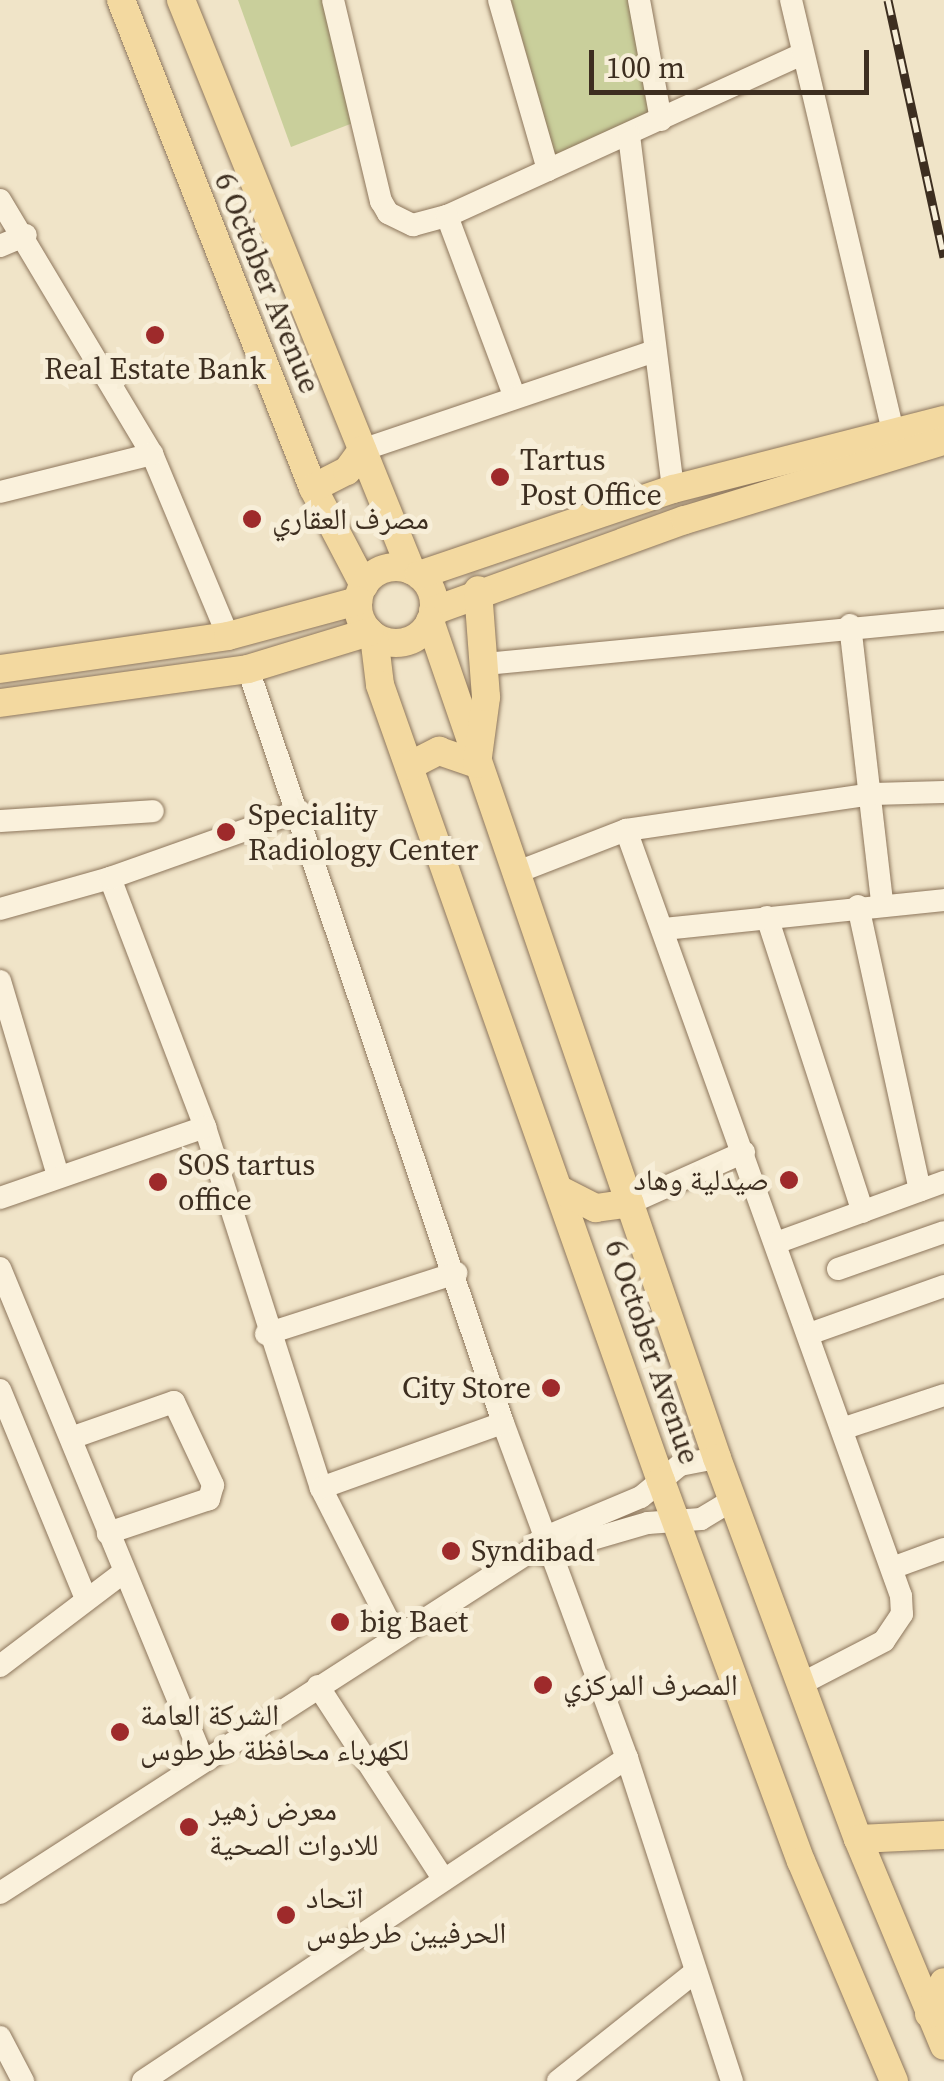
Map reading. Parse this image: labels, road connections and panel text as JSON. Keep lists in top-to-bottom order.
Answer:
{
  "streets": {
    "main road": ["6 October Avenue"]
  },
  "places": [
    "Real Estate Bank",
    "Tartus Post Office",
    "مصرف العقاري",
    "Speciality Radiology Center",
    "صيدلية وهاد",
    "SOS tartus office",
    "City Store",
    "Syndibad",
    "big Baet",
    "المصرف المركزي",
    "الشركة العامة لكهرباء محافظة طرطوس",
    "معرض زهير للادوات الصحية",
    "اتحاد الحرفيين طرطوس"
  ],
  "scale_bar": "100 m"
}
